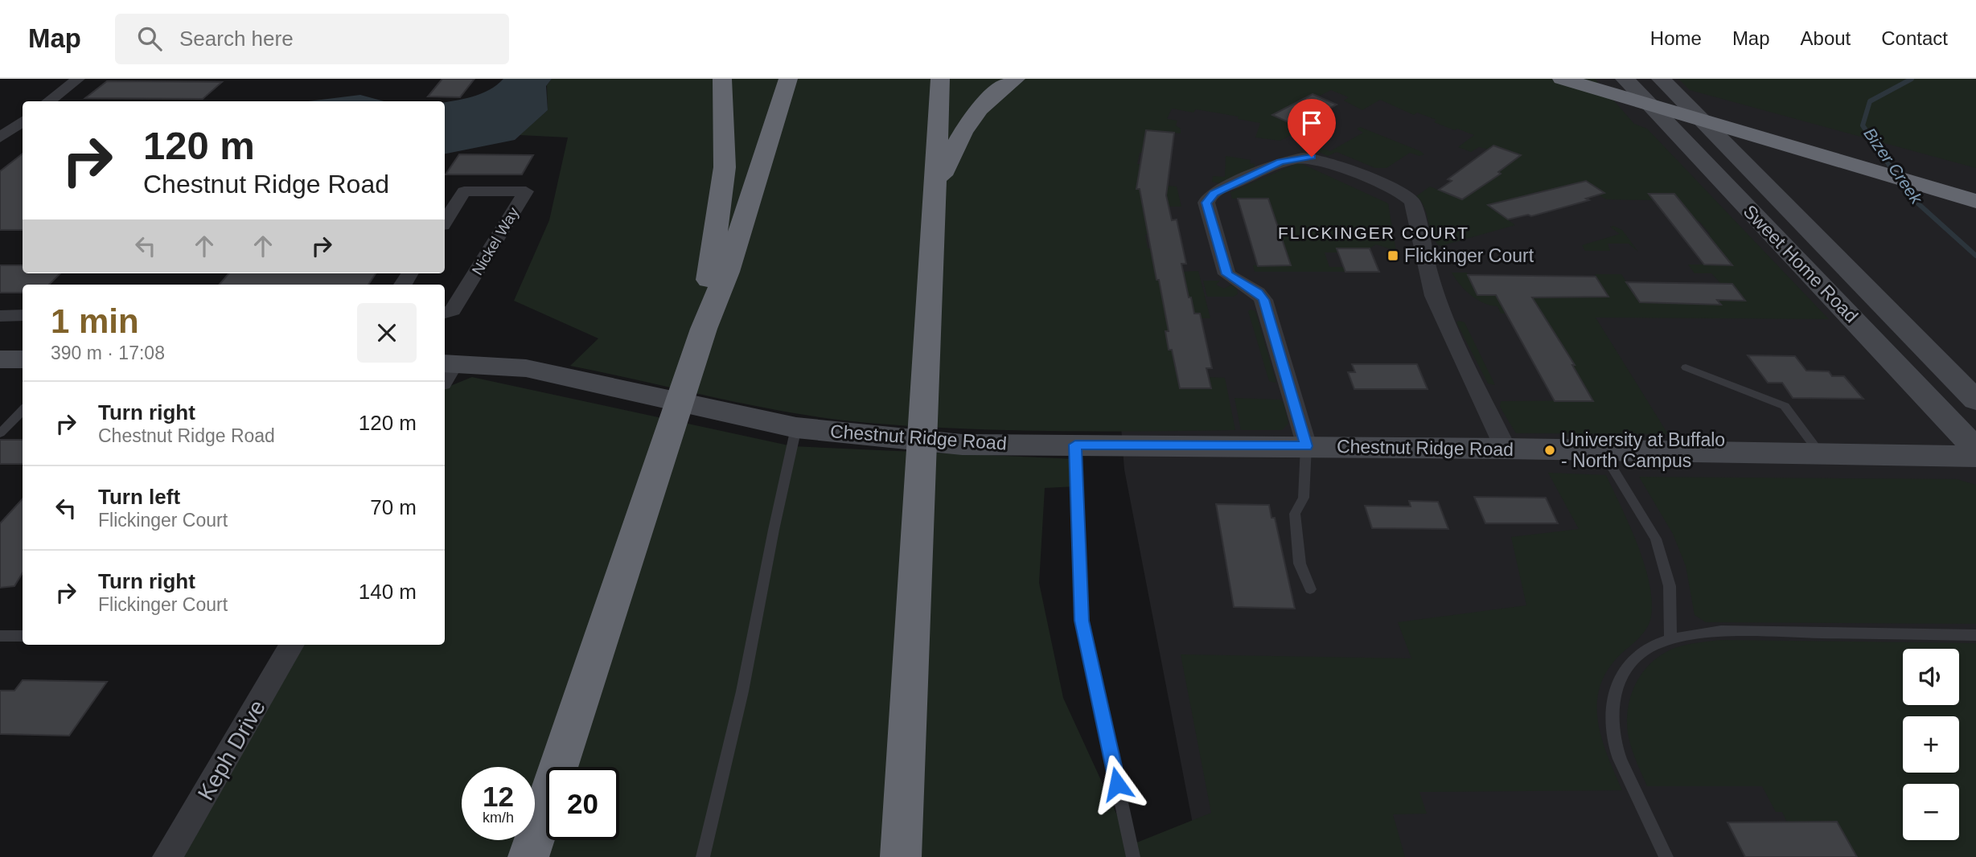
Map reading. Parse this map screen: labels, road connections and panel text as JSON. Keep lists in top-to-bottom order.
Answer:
{
  "streets": {
    "street": [
      "Nickel Way",
      "Sweet Home Road",
      "Chestnut Ridge Road",
      "Keph Drive"
    ]
  },
  "districts": ["FLICKINGER COURT"],
  "water": ["Bizer Creek"],
  "places": {
    "transit": ["Flickinger Court"],
    "other": ["University at Buffalo - North Campus"]
  },
  "page": {
    "header": "Map",
    "search": "Search here",
    "nav": [
      "Home",
      "Map",
      "About",
      "Contact"
    ],
    "turn": ["120 m", "Chestnut Ridge Road"],
    "heading": ["1 min", "390 m · 17:08"],
    "list": [
      {
        "name": "Turn right",
        "note": "Chestnut Ridge Road",
        "value": "120 m"
      },
      {
        "name": "Turn left",
        "note": "Flickinger Court",
        "value": "70 m"
      },
      {
        "name": "Turn right",
        "note": "Flickinger Court",
        "value": "140 m"
      }
    ],
    "map_buttons": ["+", "−"],
    "speed": "12 km/h",
    "limit": "20"
  }
}
